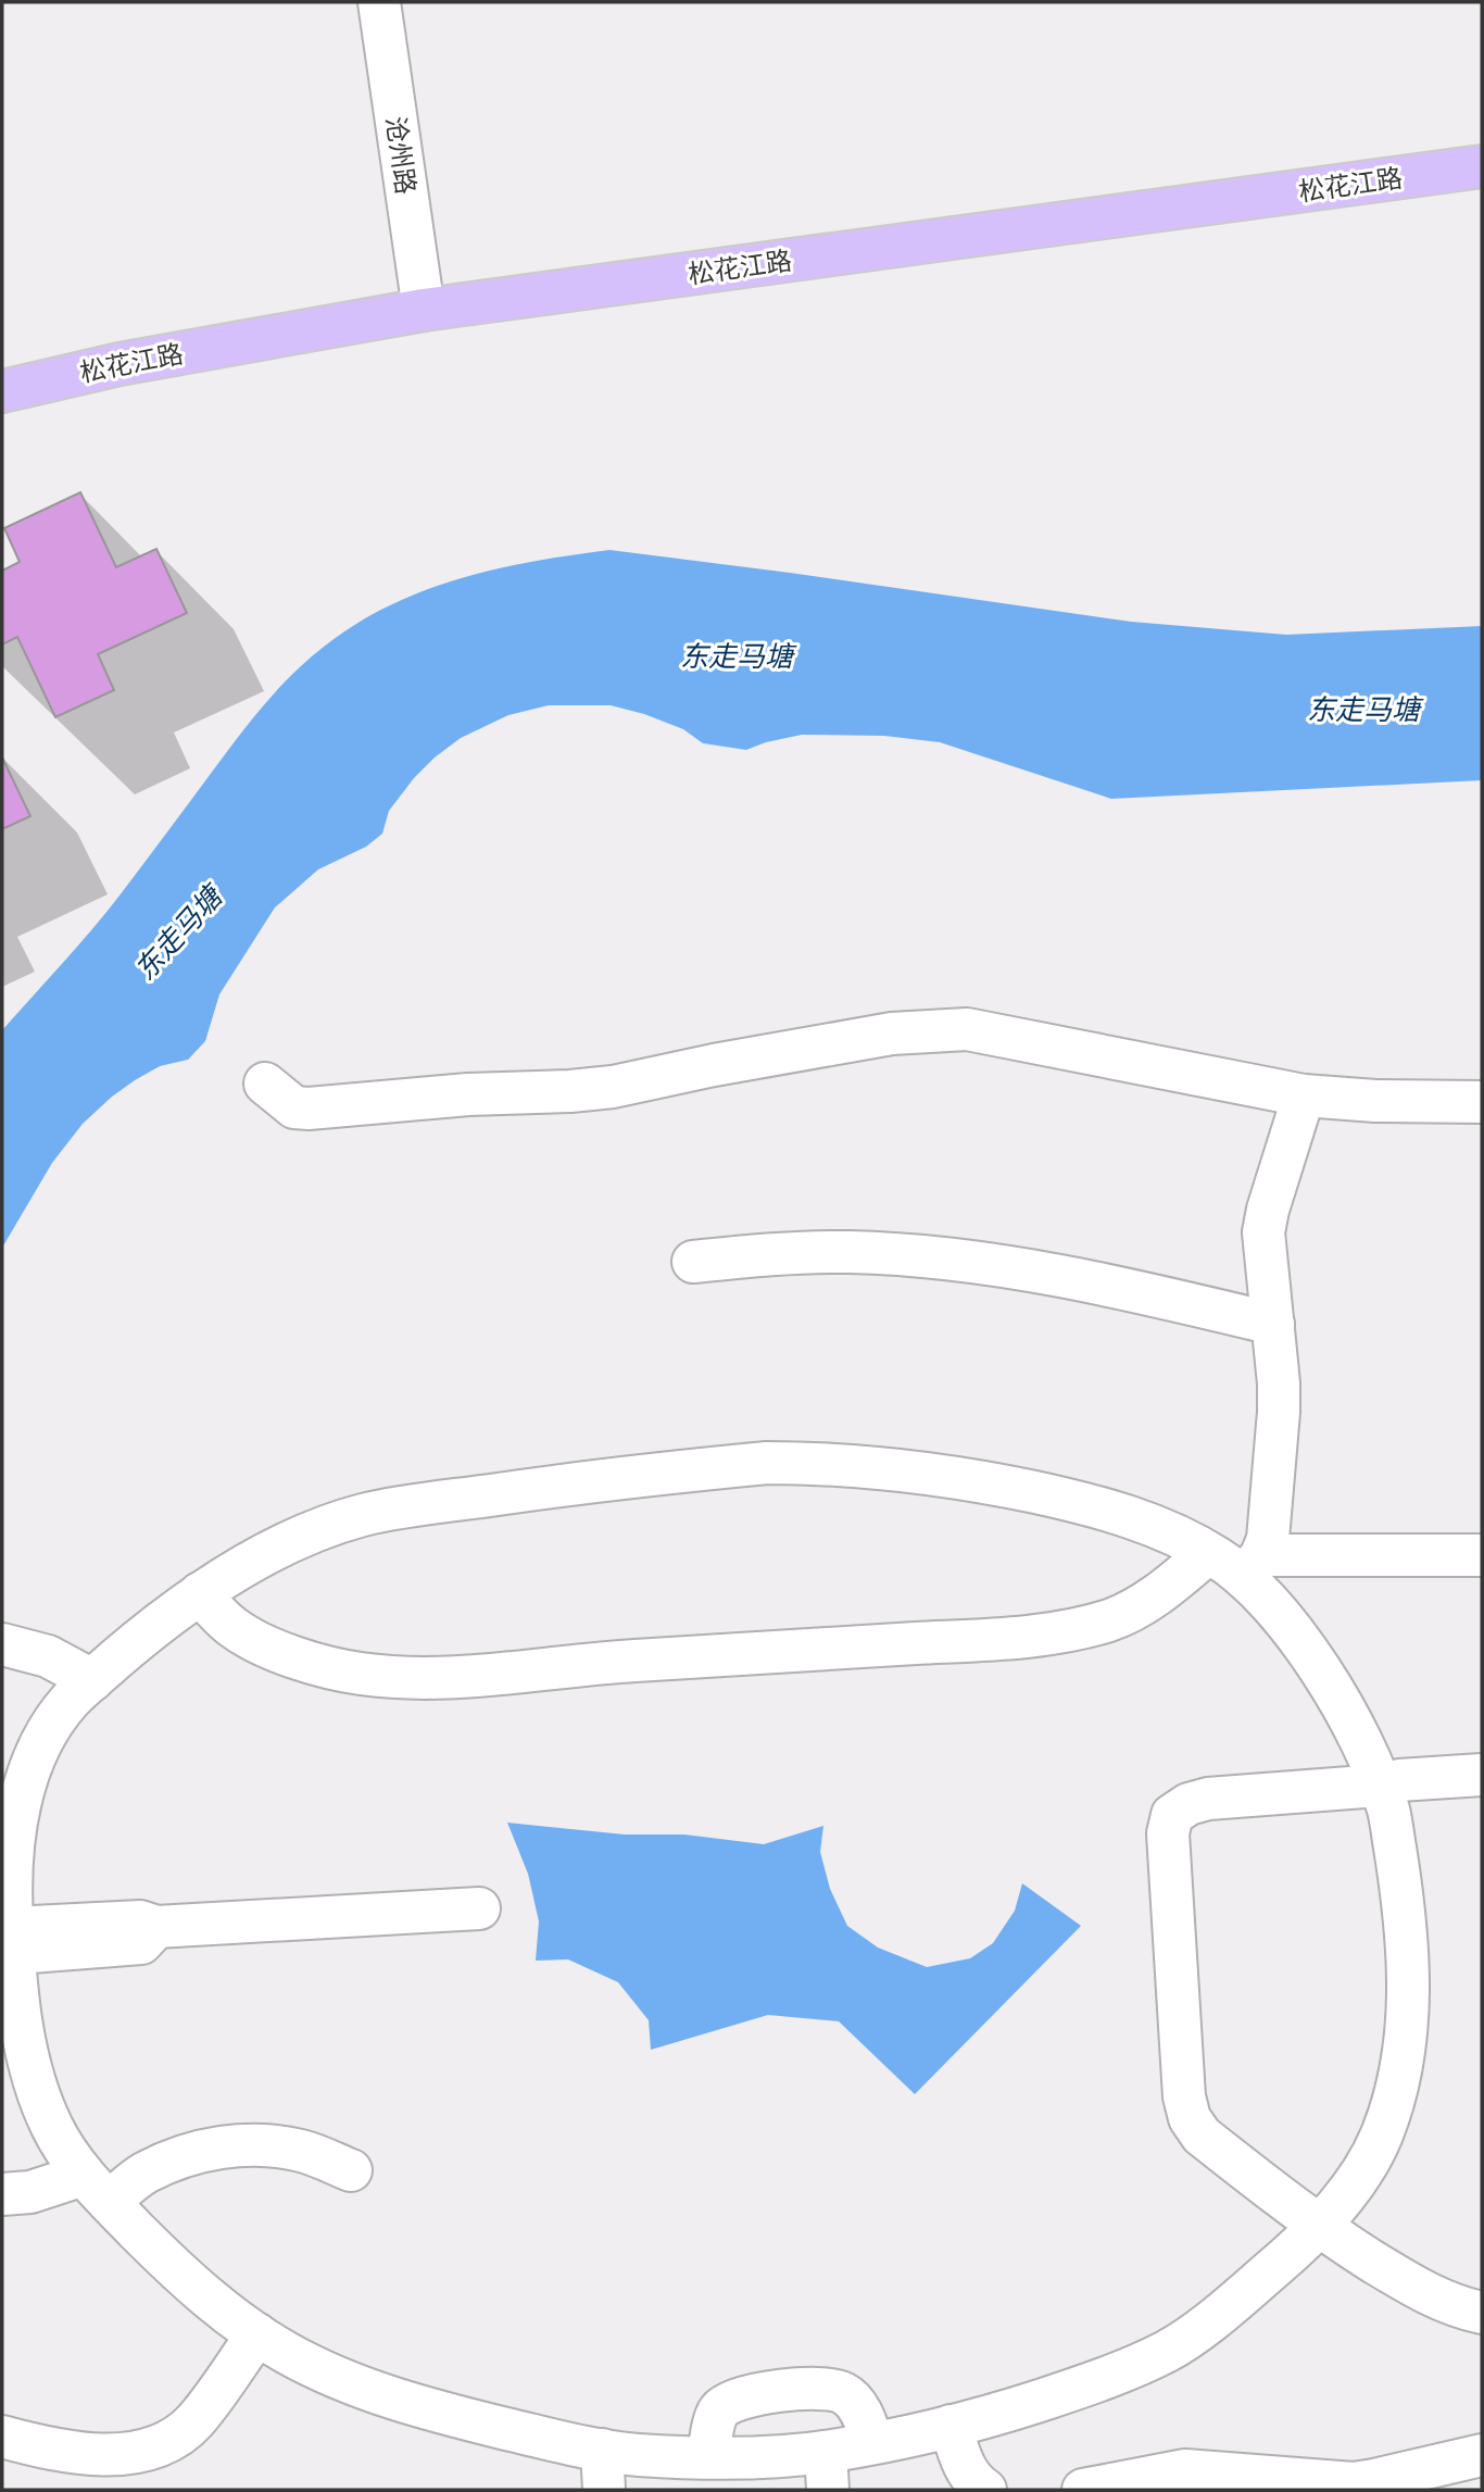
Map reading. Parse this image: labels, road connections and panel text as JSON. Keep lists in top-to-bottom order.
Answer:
{
  "streets": {
    "main road": ["松花江路"],
    "street": ["沧州路"]
  },
  "crossings": [
    ["沧州路", "松花江路"]
  ],
  "water": ["东走马塘"]
}
